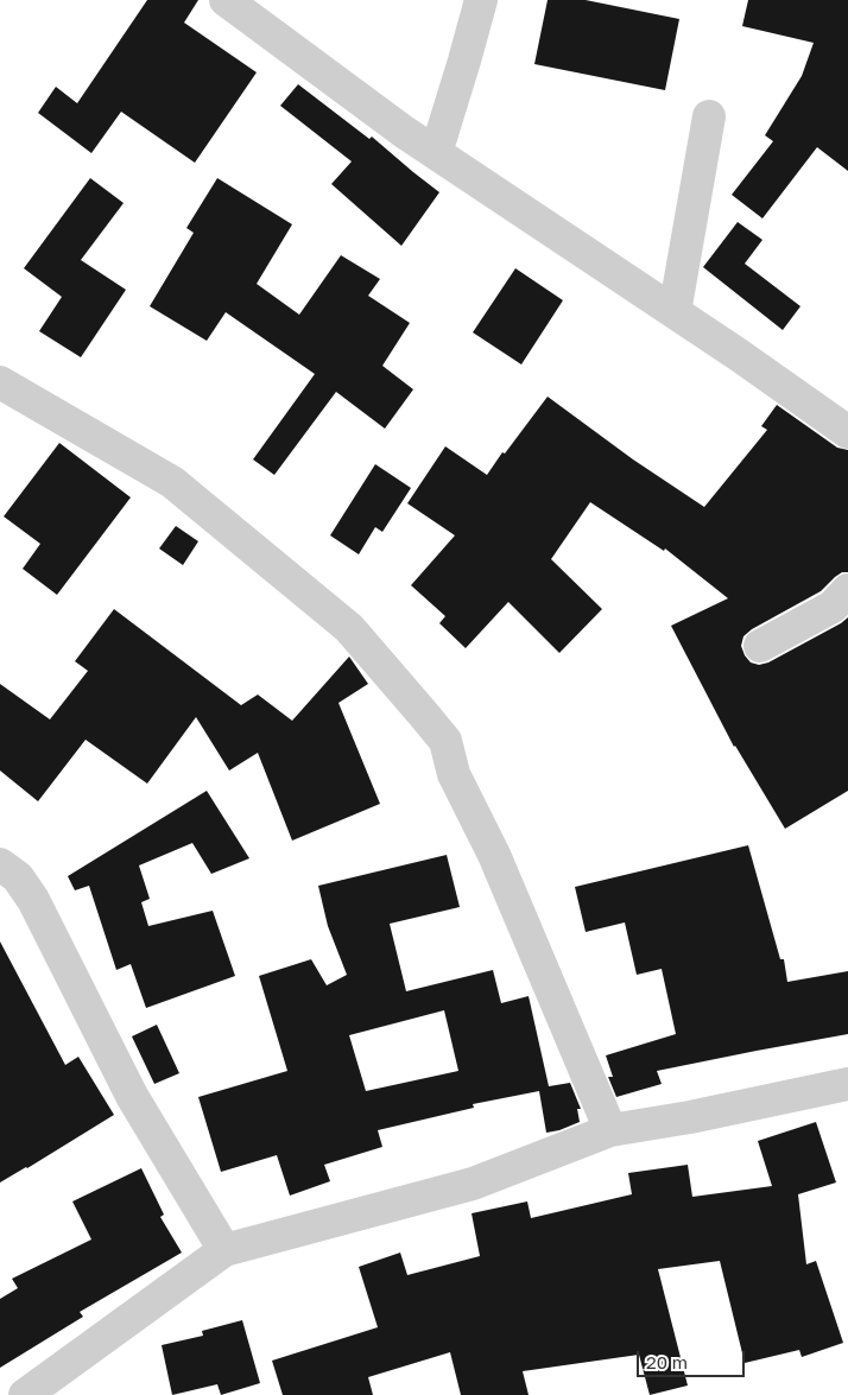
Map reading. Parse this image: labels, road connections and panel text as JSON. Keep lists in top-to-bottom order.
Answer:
{
  "scale_bar": "20 m"
}
